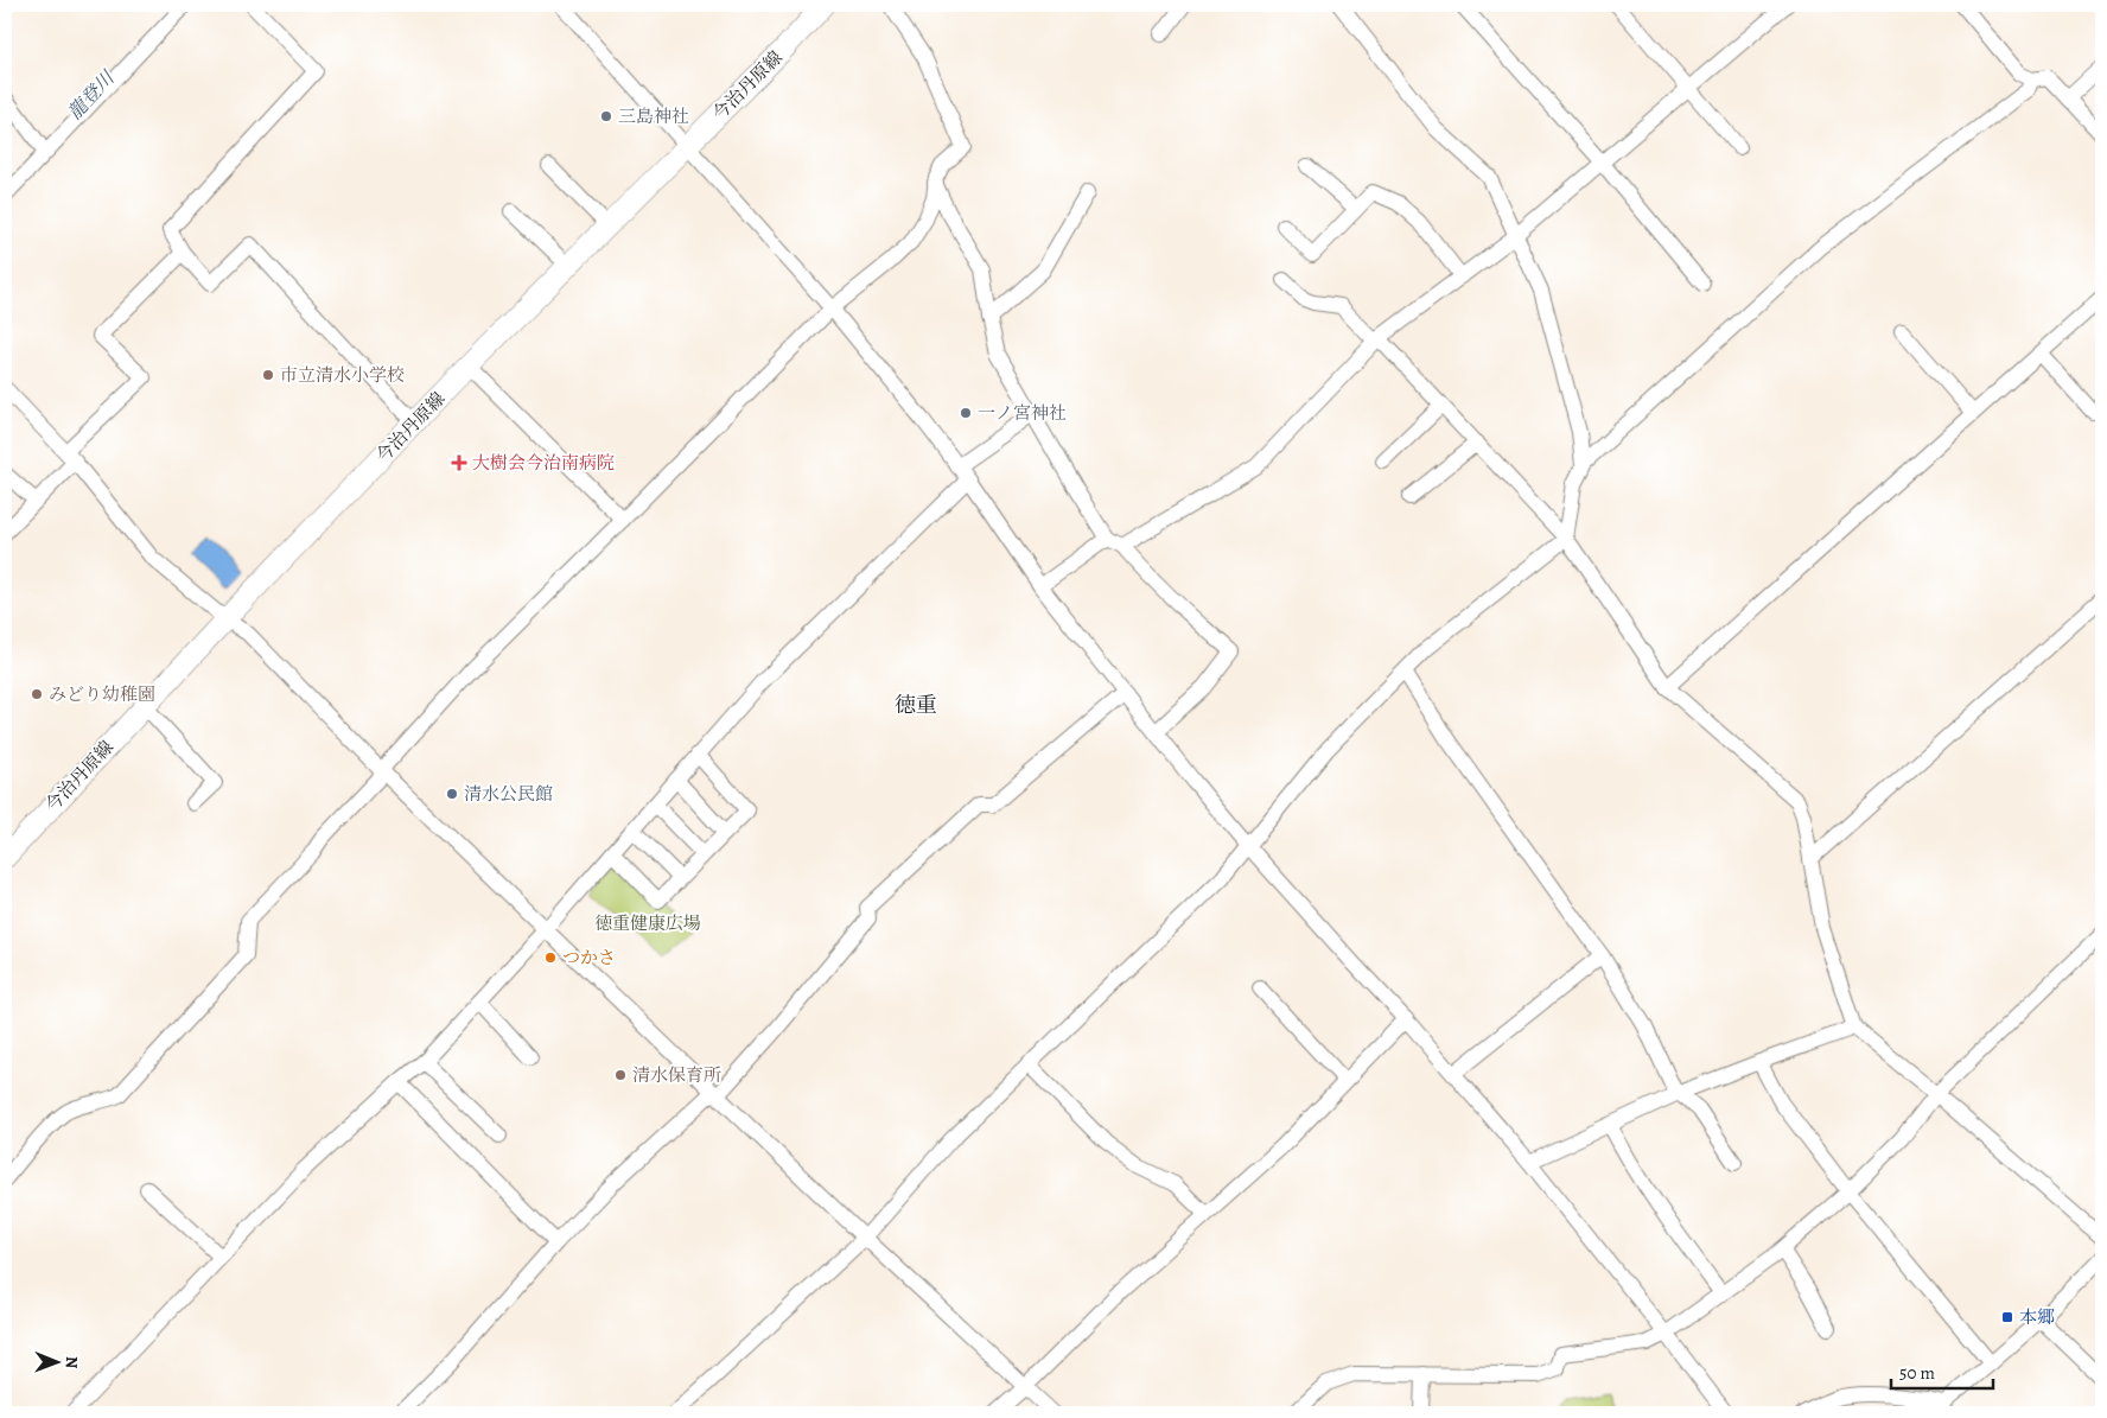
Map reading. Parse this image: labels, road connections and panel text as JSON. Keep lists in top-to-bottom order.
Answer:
{
  "streets": {
    "main road": ["今治丹原線"]
  },
  "districts": ["徳重"],
  "water": ["龍登川"],
  "parks": ["徳重健康広場"],
  "places": {
    "other": [
      "三島神社",
      "市立清水小学校",
      "一ノ宮神社",
      "みどり幼稚園",
      "清水公民館",
      "つかさ",
      "清水保育所"
    ],
    "health": ["大樹会今治南病院"],
    "transit": ["本郷"]
  },
  "scale_bar": "50 m",
  "north": "right"
}
